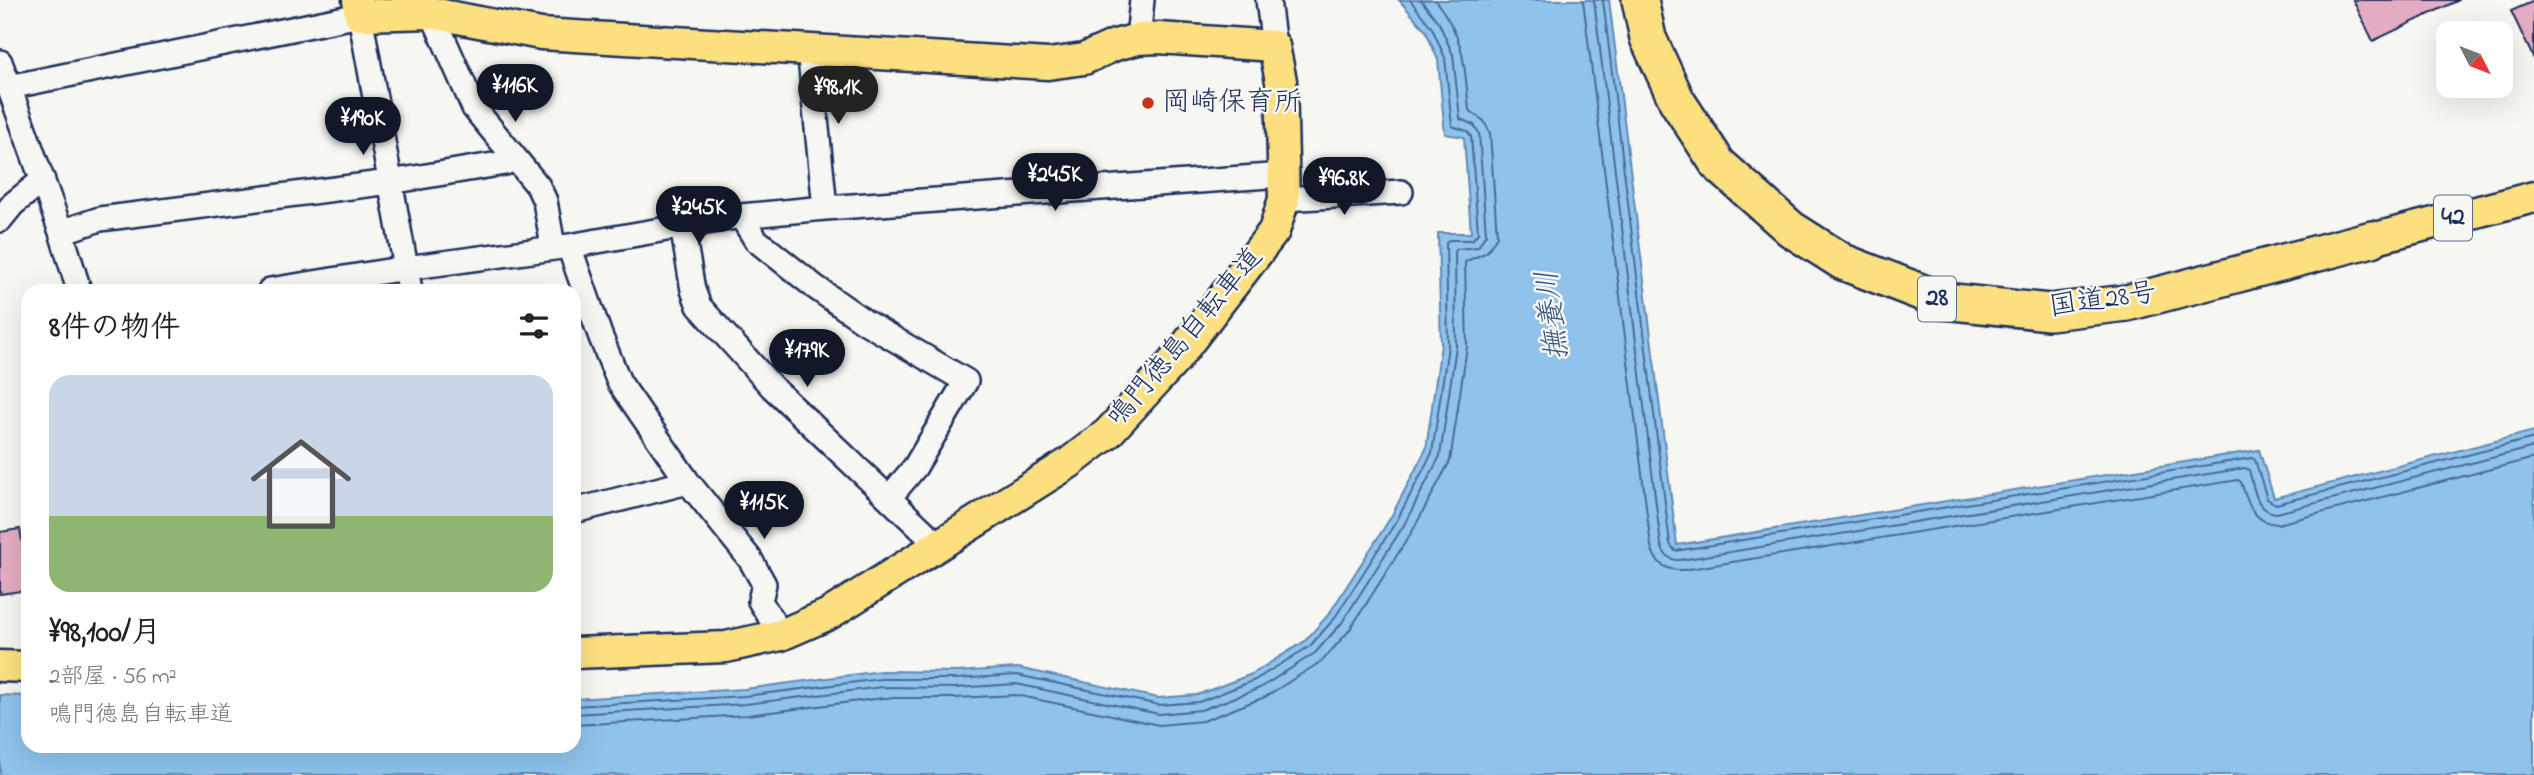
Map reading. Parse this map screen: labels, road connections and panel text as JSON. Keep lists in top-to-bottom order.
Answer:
{
  "streets": {
    "highway": ["28", "国道28号"],
    "main road": ["42", "鳴門徳島自転車道"]
  },
  "crossings": [
    ["42", "国道28号"]
  ],
  "water": ["撫養川"],
  "places": ["岡崎保育所"],
  "north": "bottom right",
  "page": {
    "price": [
      "¥116K",
      "¥98.1K",
      "¥190K",
      "¥245K",
      "¥96.8K",
      "¥245K",
      "¥179K",
      "¥115K"
    ],
    "heading": "8件の物件",
    "list": [
      {
        "name": "¥98,100/月",
        "note": "2部屋 · 56 m² · 鳴門徳島自転車道"
      }
    ]
  }
}
